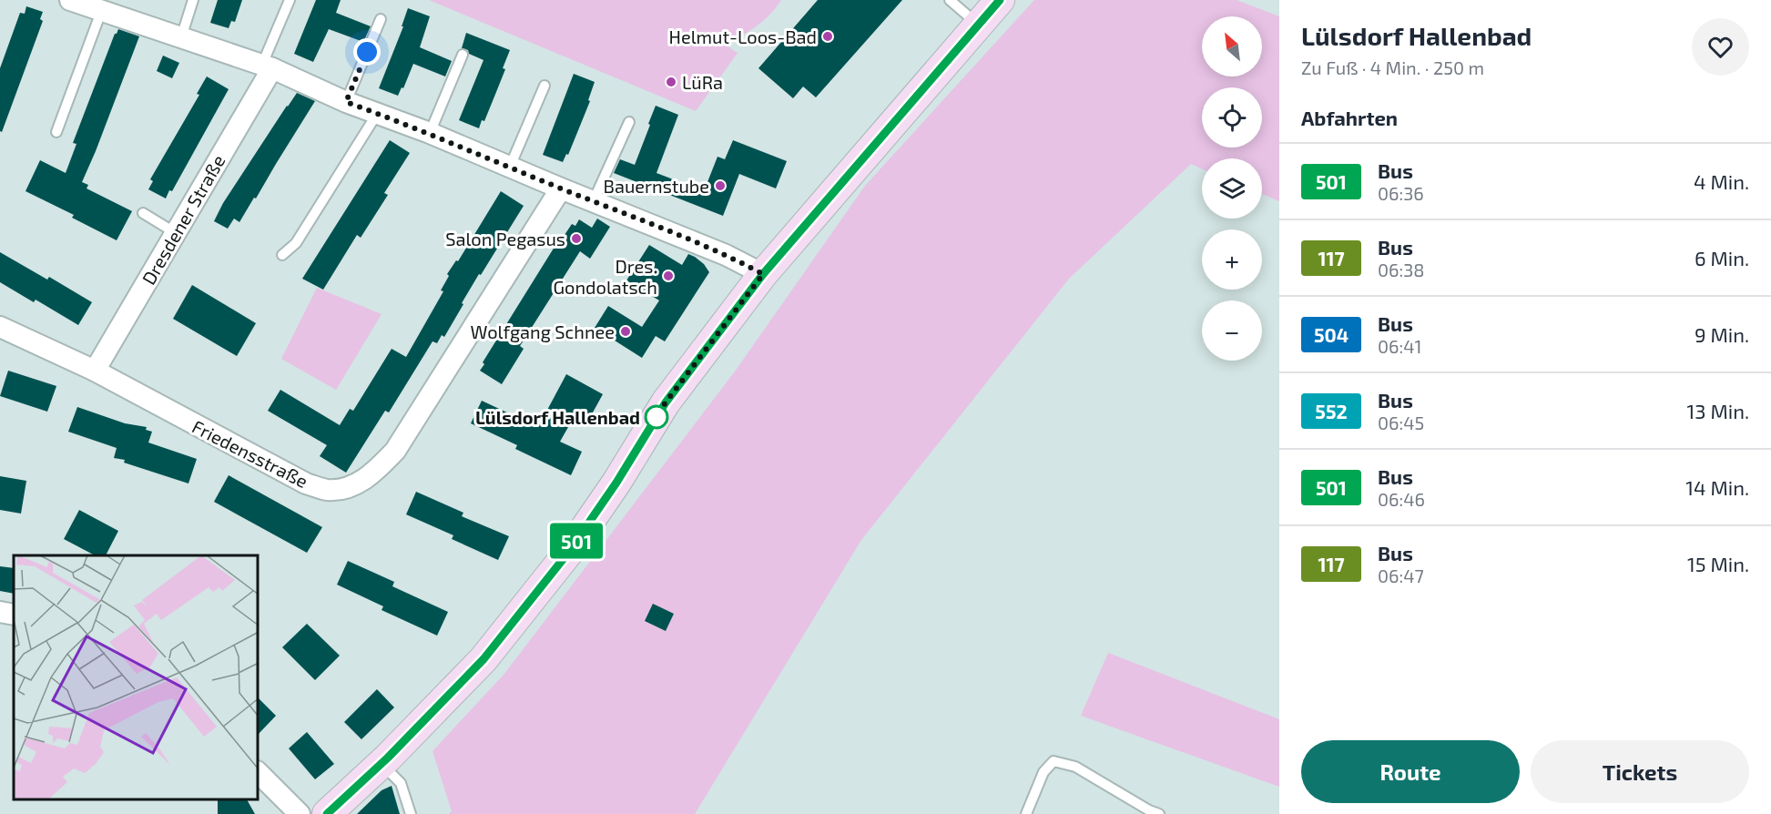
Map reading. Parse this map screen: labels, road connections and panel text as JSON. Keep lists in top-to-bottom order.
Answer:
{
  "streets": {
    "street": ["Dresdener Straße", "Friedensstraße"]
  },
  "crossings": [
    ["Dresdener Straße", "Friedensstraße"]
  ],
  "places": [
    "Helmut-Loos-Bad",
    "LüRa",
    "Bauernstube",
    "Salon Pegasus",
    "Dres. Gondolatsch",
    "Wolfgang Schnee",
    "Lülsdorf Hallenbad"
  ],
  "lines": ["bus line 501"],
  "north": "top left",
  "page": {
    "on_map": "501",
    "heading": [
      ["Lülsdorf Hallenbad", "Zu Fuß · 4 Min. · 250 m"],
      "Abfahrten"
    ],
    "map_buttons": ["+", "−"],
    "list": [
      {
        "mark": "501",
        "name": "Bus",
        "note": "06:36",
        "value": "4 Min."
      },
      {
        "mark": "117",
        "name": "Bus",
        "note": "06:38",
        "value": "6 Min."
      },
      {
        "mark": "504",
        "name": "Bus",
        "note": "06:41",
        "value": "9 Min."
      },
      {
        "mark": "552",
        "name": "Bus",
        "note": "06:45",
        "value": "13 Min."
      },
      {
        "mark": "501",
        "name": "Bus",
        "note": "06:46",
        "value": "14 Min."
      },
      {
        "mark": "117",
        "name": "Bus",
        "note": "06:47",
        "value": "15 Min."
      }
    ],
    "buttons": ["Route", "Tickets"]
  }
}
